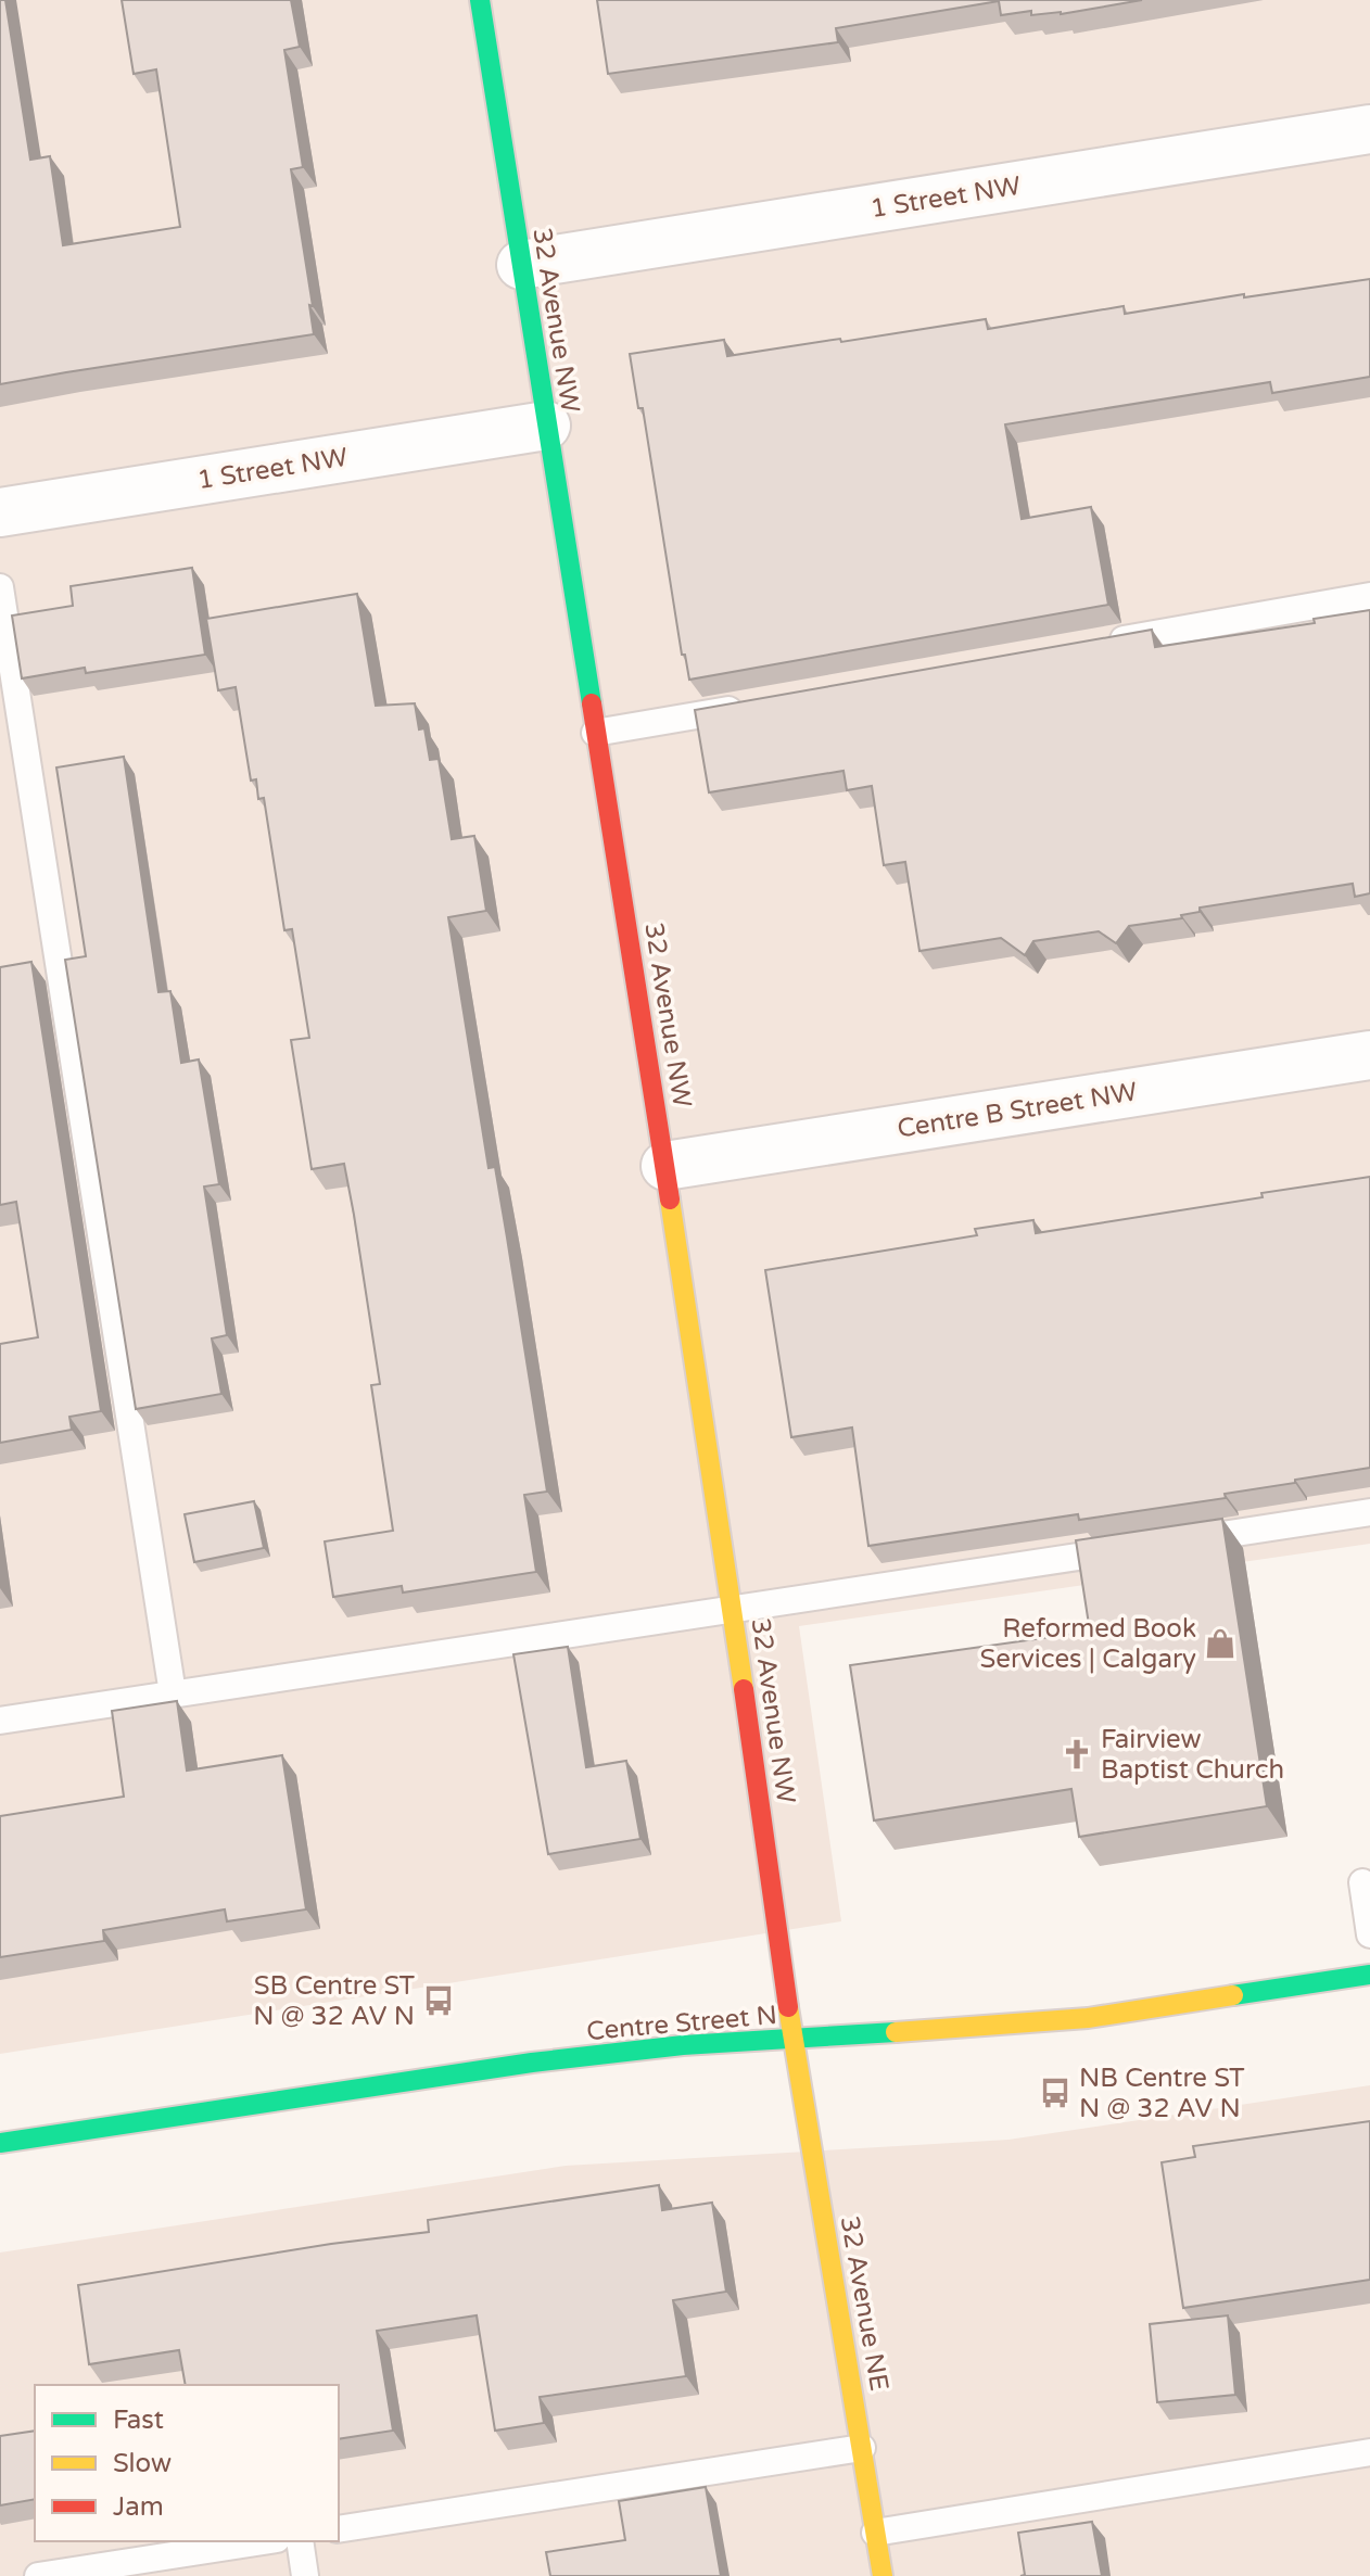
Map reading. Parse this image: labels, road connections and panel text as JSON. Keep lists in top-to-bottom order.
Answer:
{
  "streets": {
    "street": [
      "1 Street NW",
      "32 Avenue NW",
      "Centre B Street NW",
      "Centre Street N",
      "32 Avenue NE"
    ]
  },
  "crossings": [
    ["1 Street NW", "32 Avenue NW"],
    ["32 Avenue NW", "Centre B Street NW"],
    ["32 Avenue NW", "Centre Street N"],
    ["32 Avenue NW", "32 Avenue NE"],
    ["Centre Street N", "32 Avenue NE"]
  ],
  "places": {
    "shop": ["Reformed Book Services | Calgary"],
    "church": ["Fairview Baptist Church"],
    "bus stop": ["SB Centre ST N @ 32 AV N", "NB Centre ST N @ 32 AV N"]
  },
  "legend": ["Fast", "Slow", "Jam"]
}
